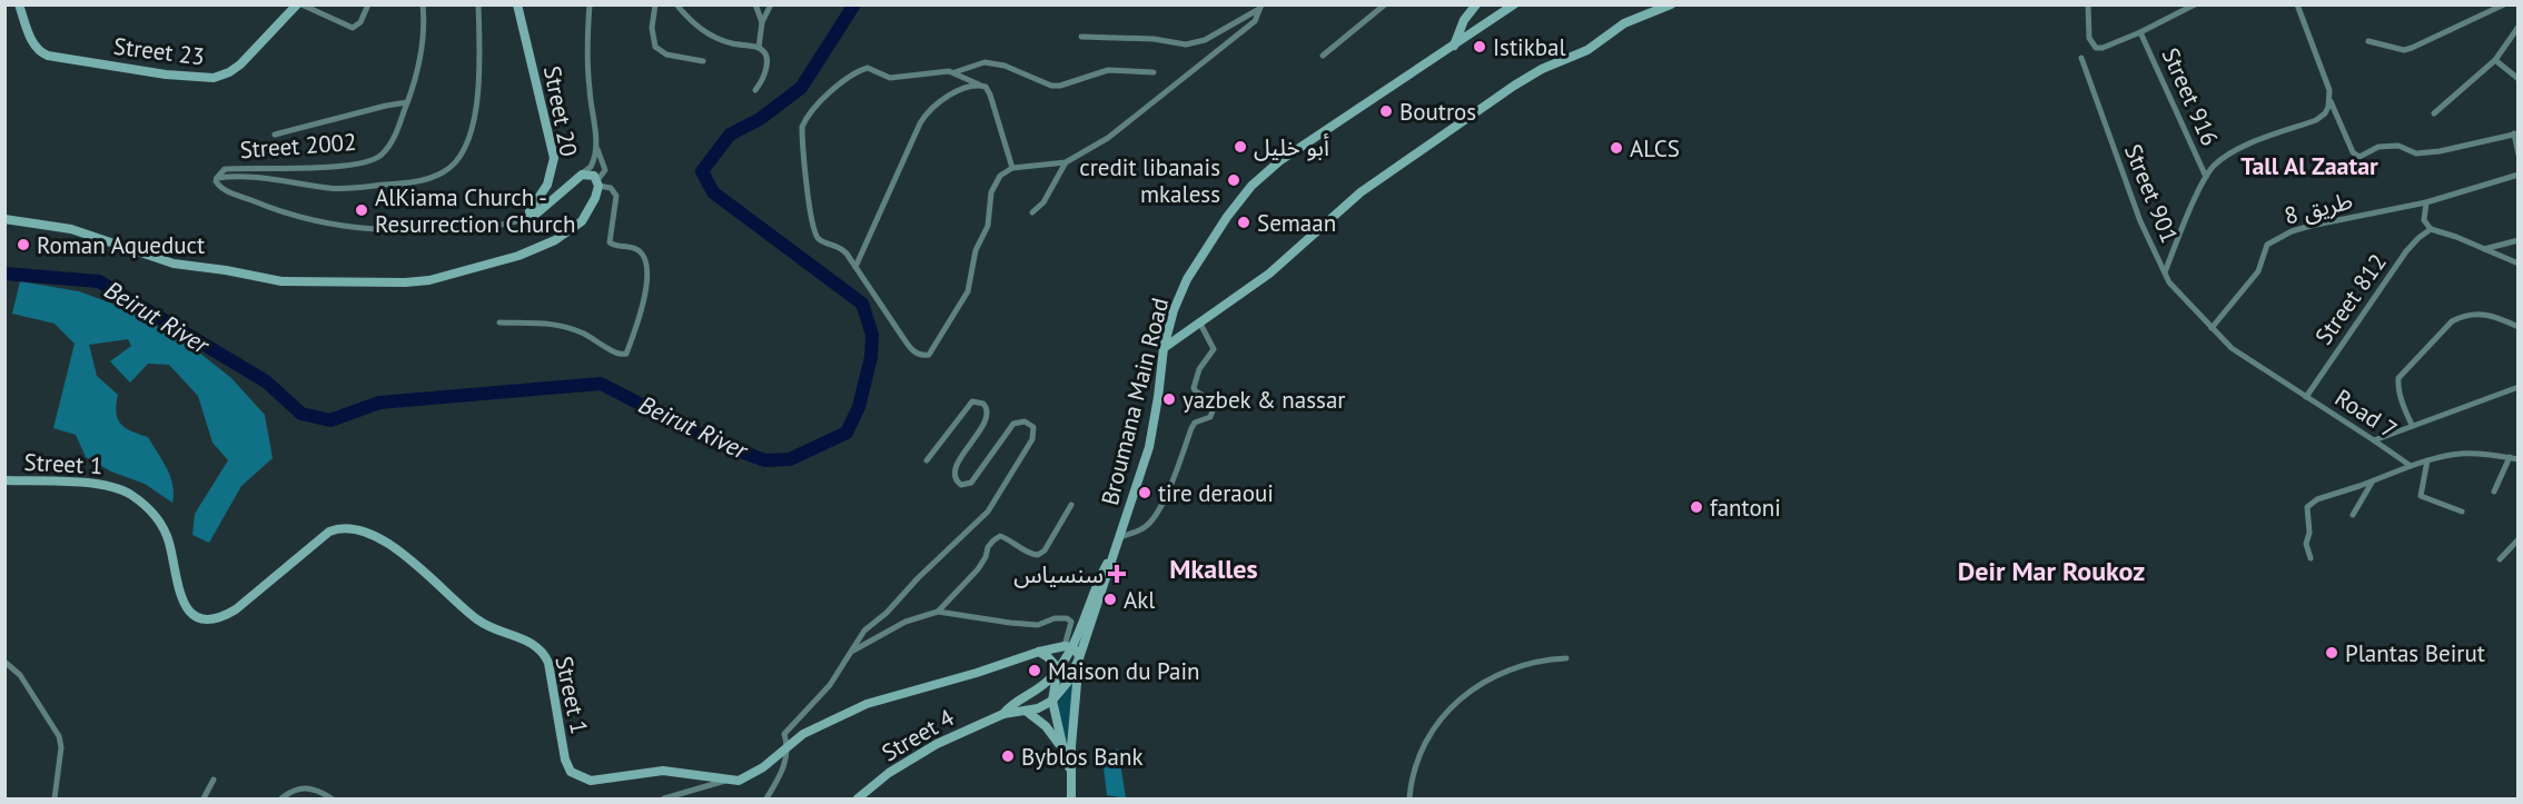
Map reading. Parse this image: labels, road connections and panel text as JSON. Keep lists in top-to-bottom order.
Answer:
{
  "streets": {
    "street": [
      "Street 23",
      "Street 916",
      "Street 20",
      "Street 2002",
      "Street 901",
      "طريق 8",
      "Street 812",
      "Broumana Main Road",
      "Road 7",
      "Street 1",
      "Street 4"
    ]
  },
  "crossings": [
    ["Street 20", "Street 2002"],
    ["Street 901", "طريق 8"],
    ["Street 901", "Road 7"],
    ["طريق 8", "Road 7"],
    ["Street 812", "Road 7"]
  ],
  "districts": ["Tall Al Zaatar", "Mkalles", "Deir Mar Roukoz"],
  "water": ["Beirut River"],
  "places": {
    "other": [
      "Istikbal",
      "Boutros",
      "أبو خليل",
      "ALCS",
      "credit libanais mkaless",
      "AlKiama Church - Resurrection Church",
      "Semaan",
      "Roman Aqueduct",
      "yazbek & nassar",
      "tire deraoui",
      "fantoni",
      "Akl",
      "Plantas Beirut",
      "Maison du Pain",
      "Byblos Bank"
    ],
    "health": ["سنسياس"]
  }
}
